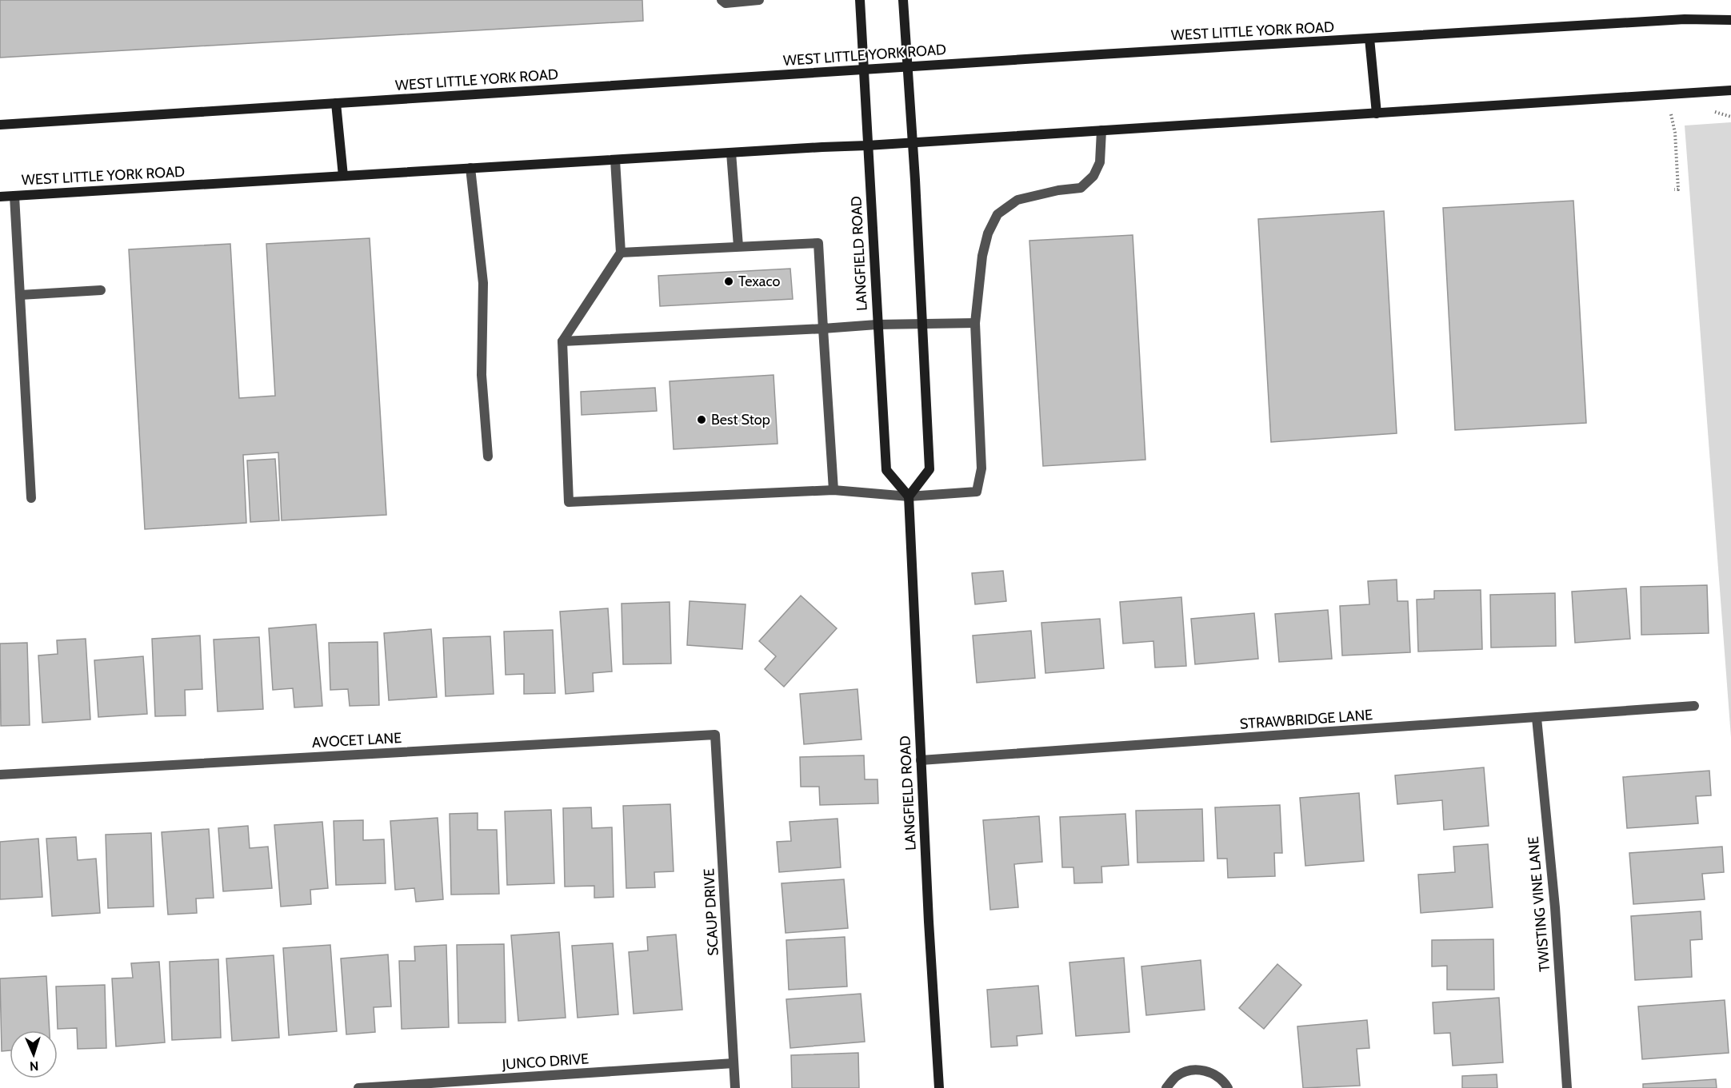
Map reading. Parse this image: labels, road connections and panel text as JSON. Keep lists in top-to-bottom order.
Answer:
{
  "streets": {
    "main road": ["WEST LITTLE YORK ROAD", "LANGFIELD ROAD"],
    "street": [
      "STRAWBRIDGE LANE",
      "AVOCET LANE",
      "TWISTING VINE LANE",
      "SCAUP DRIVE",
      "JUNCO DRIVE"
    ]
  },
  "crossings": [
    ["WEST LITTLE YORK ROAD", "LANGFIELD ROAD"],
    ["LANGFIELD ROAD", "STRAWBRIDGE LANE"],
    ["STRAWBRIDGE LANE", "TWISTING VINE LANE"],
    ["AVOCET LANE", "SCAUP DRIVE"],
    ["SCAUP DRIVE", "JUNCO DRIVE"]
  ],
  "places": ["Texaco", "Best Stop"],
  "north": "bottom"
}
